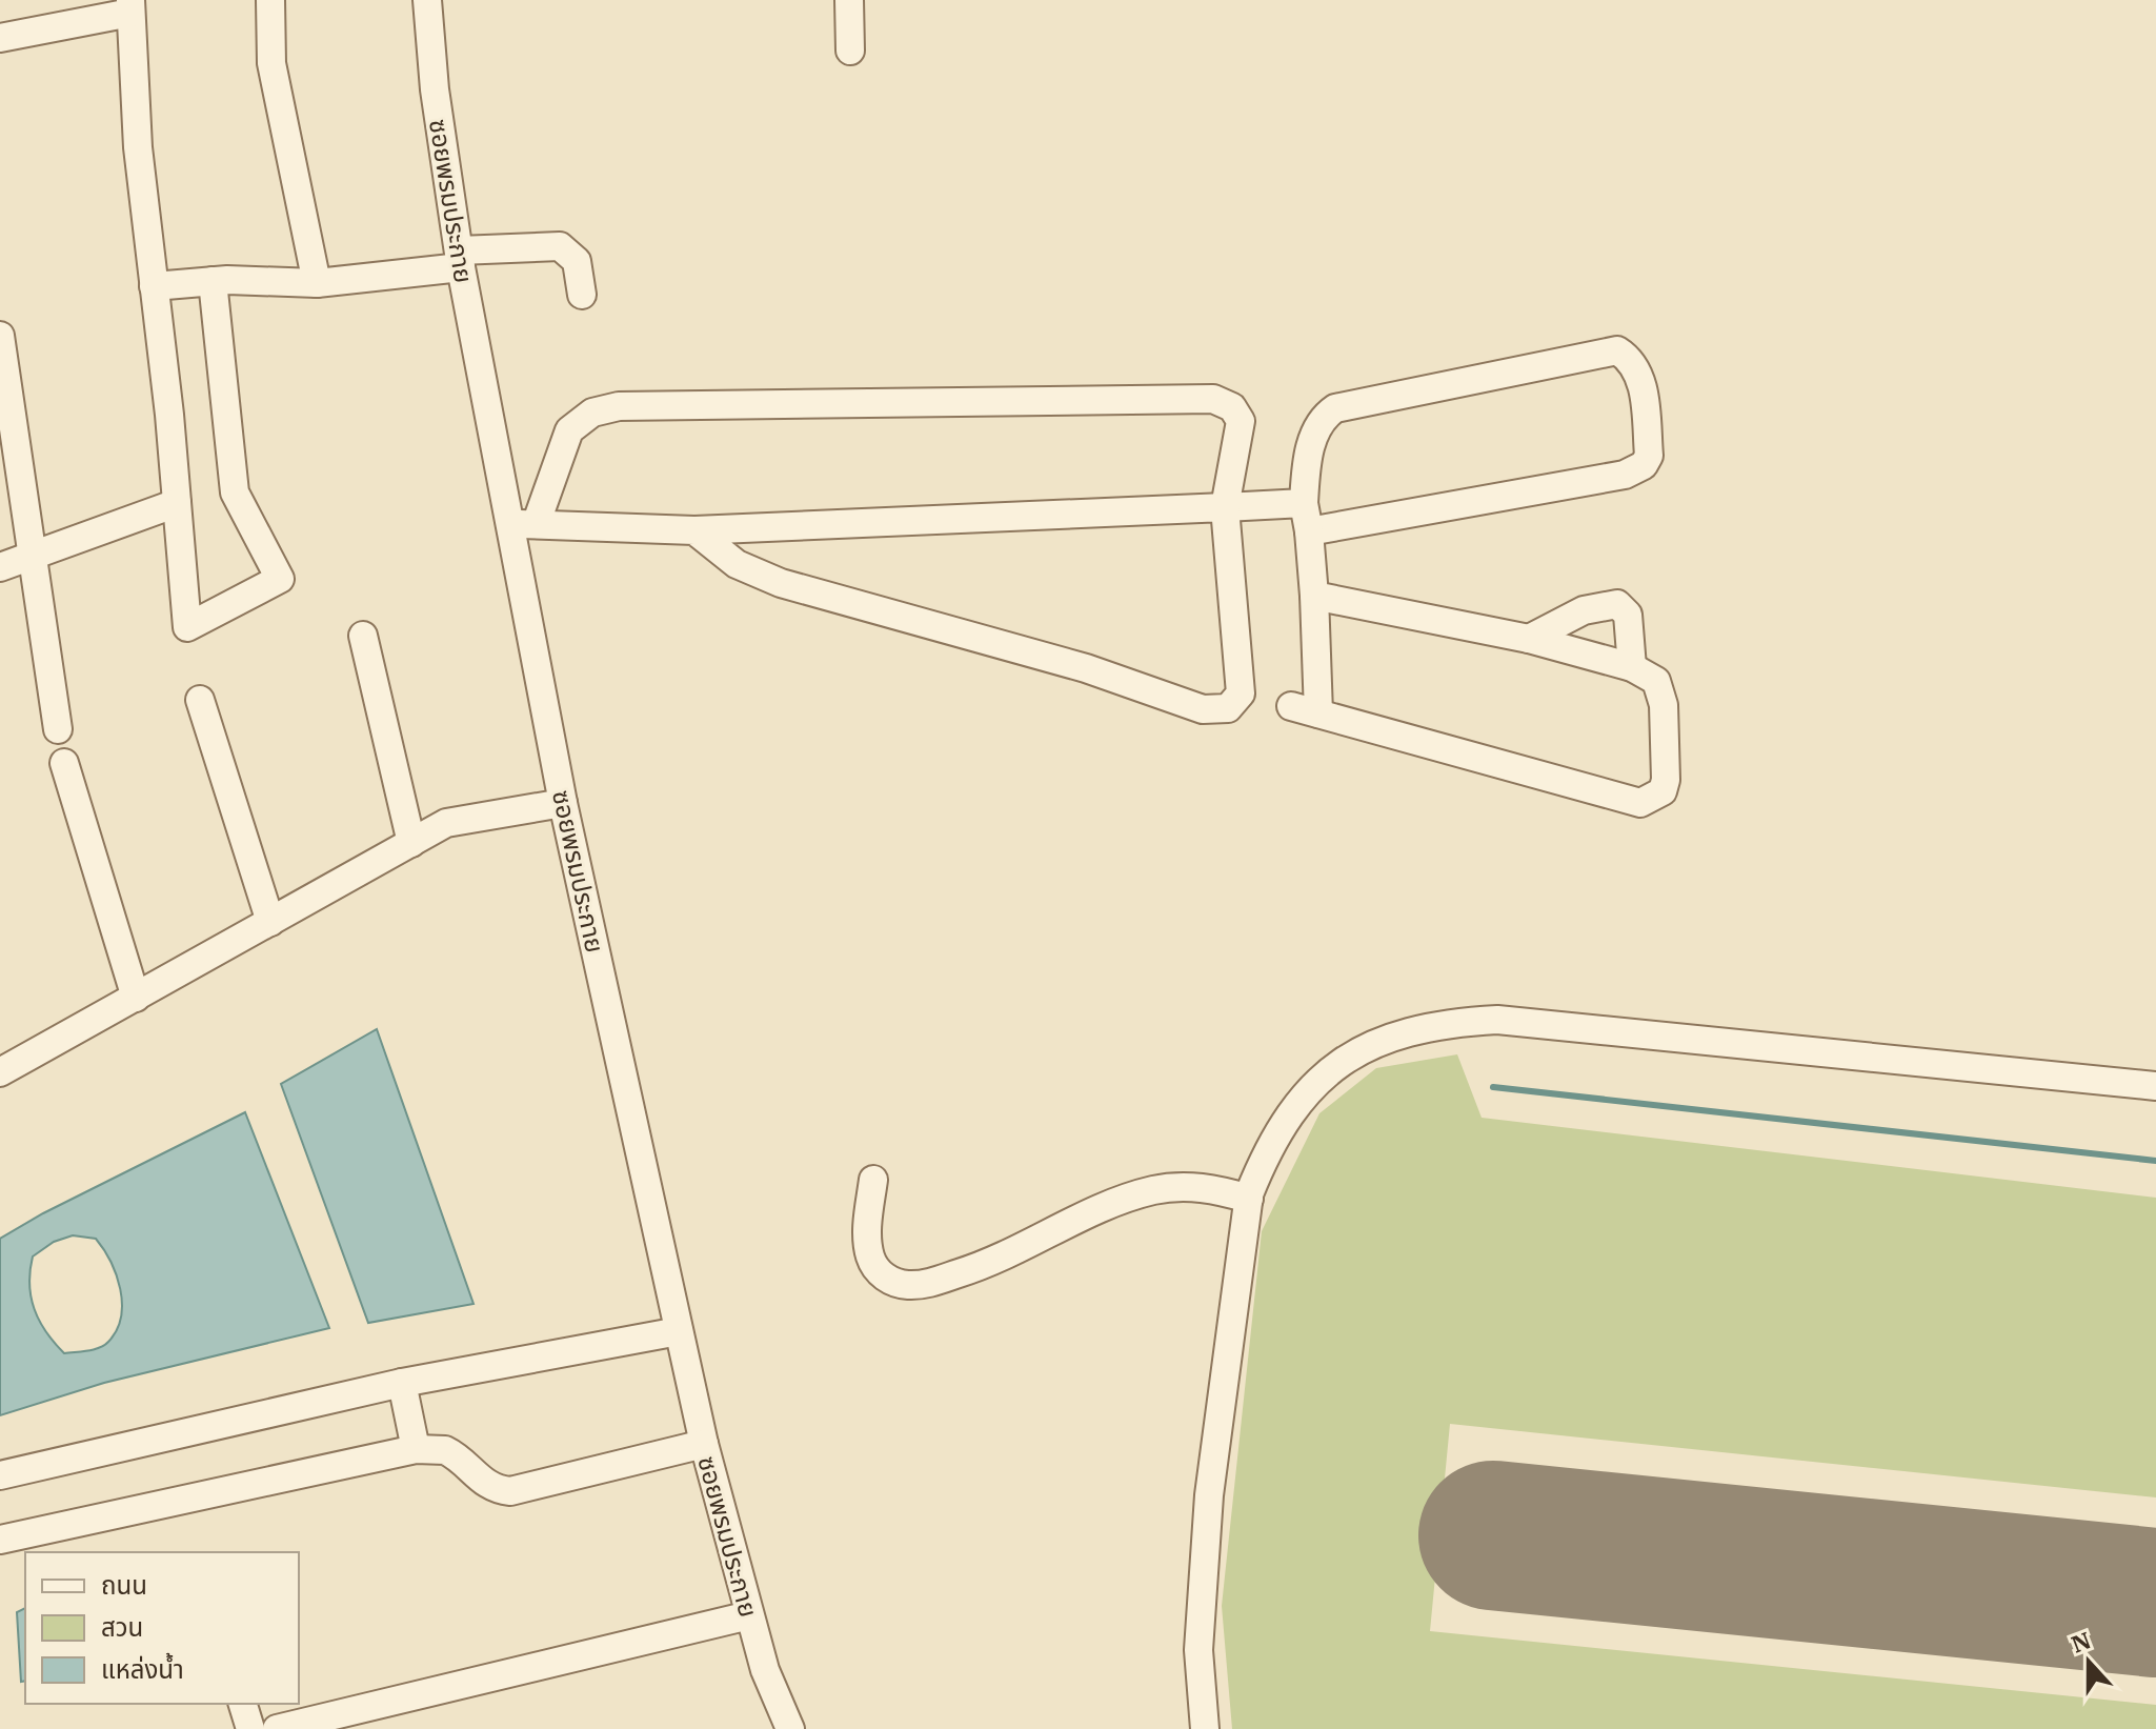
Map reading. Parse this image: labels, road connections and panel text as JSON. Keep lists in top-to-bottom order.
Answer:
{
  "streets": {
    "street": ["ซอยพรมประกาย"]
  },
  "legend": ["ถนน", "สวน", "แหล่งน้ำ"],
  "north": "top"
}
